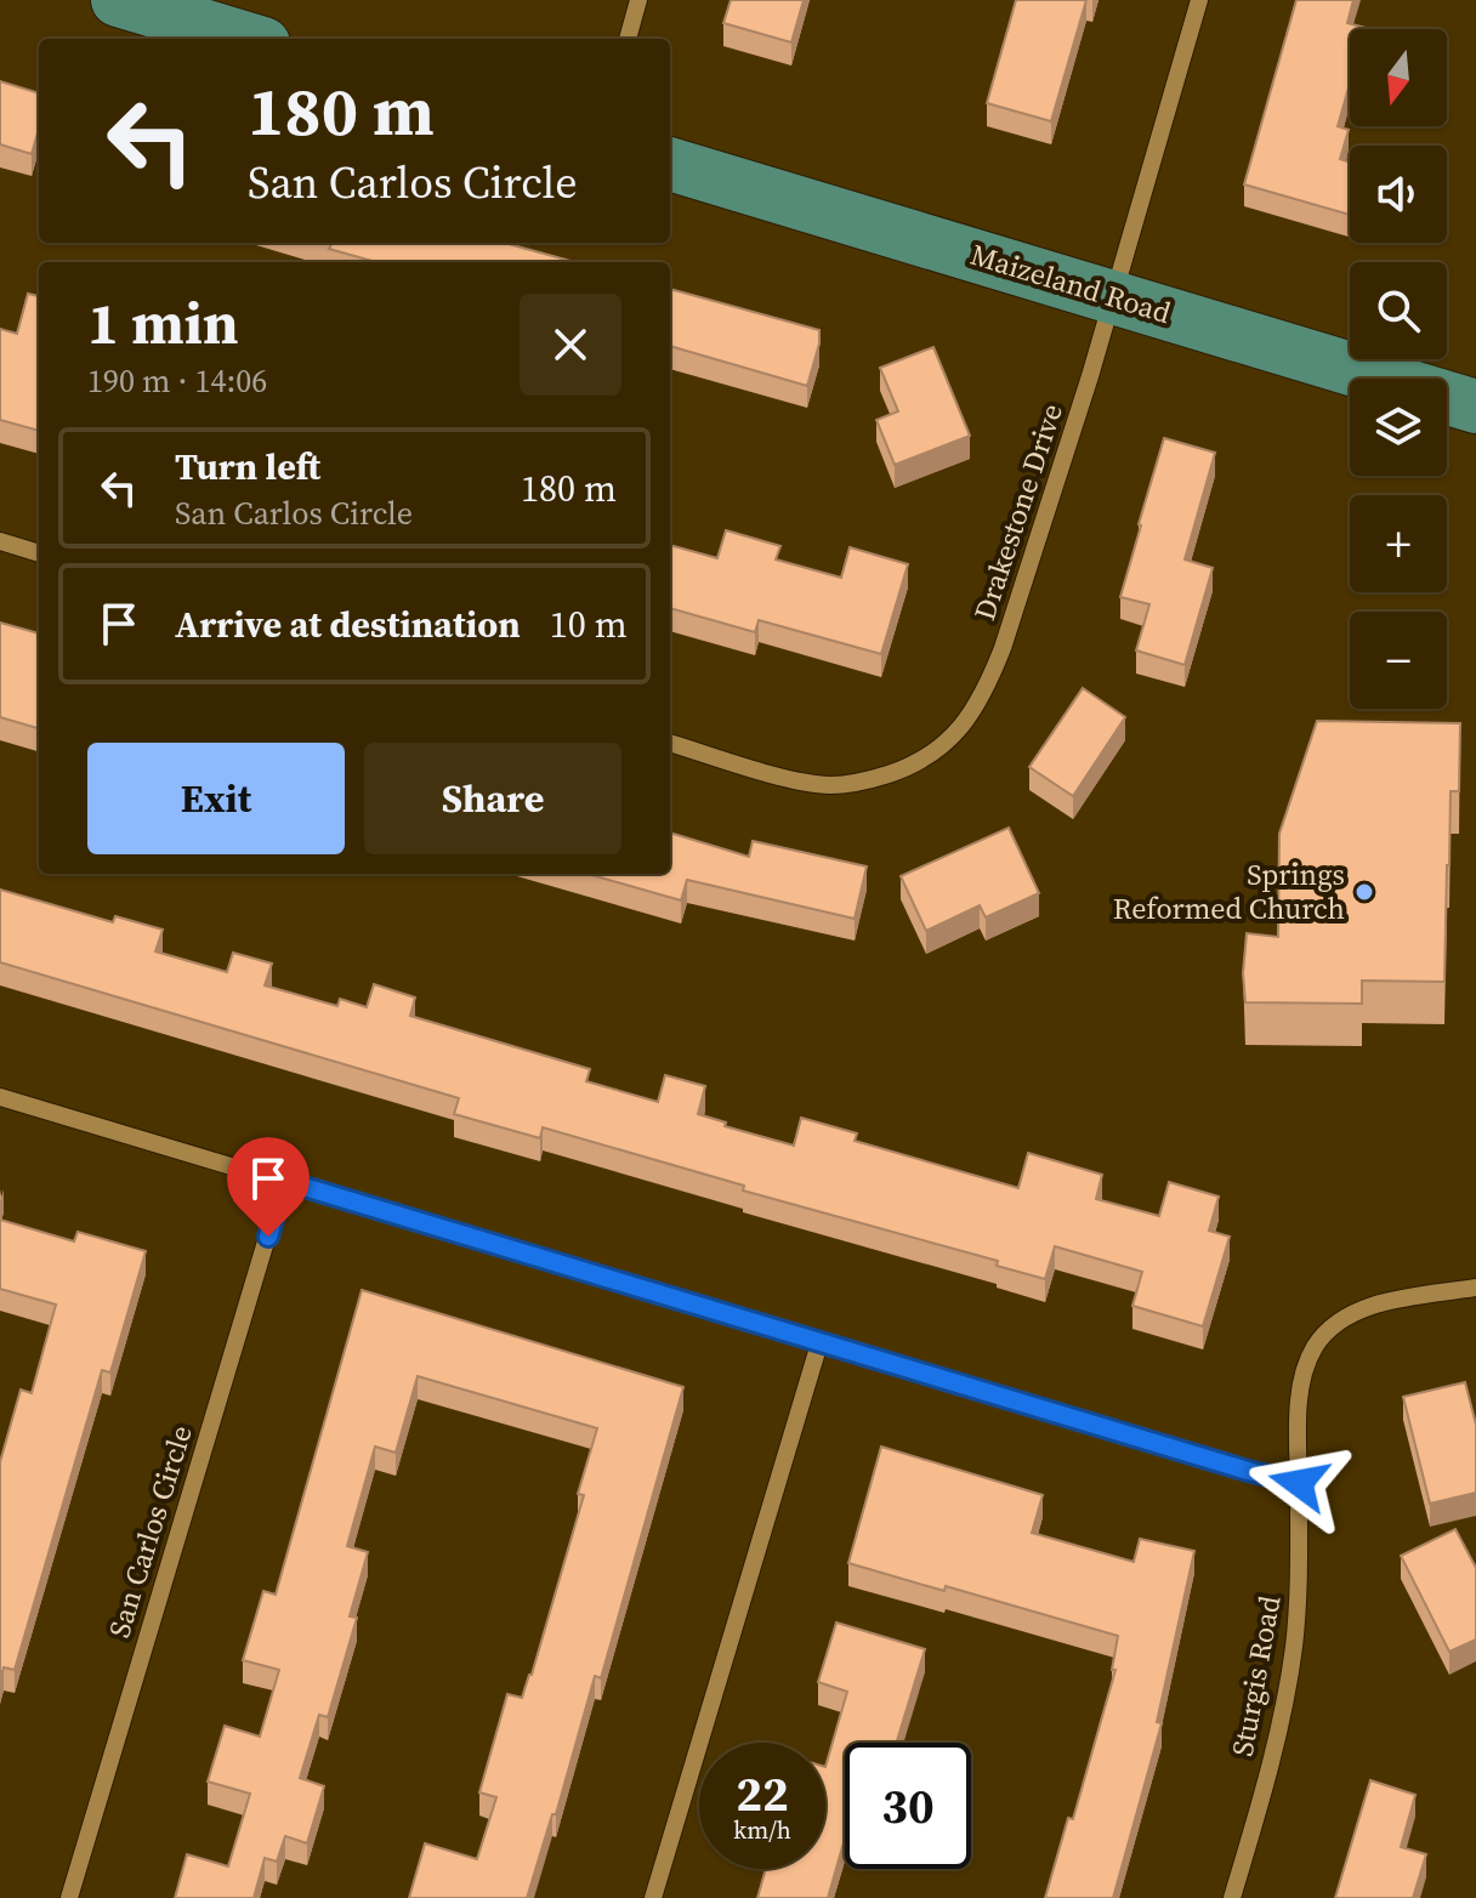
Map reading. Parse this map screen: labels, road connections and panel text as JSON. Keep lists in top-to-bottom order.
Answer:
{
  "streets": {
    "main road": ["Maizeland Road"],
    "street": ["Drakestone Drive", "San Carlos Circle", "Sturgis Road"]
  },
  "crossings": [
    ["Maizeland Road", "Drakestone Drive"]
  ],
  "places": ["Springs Reformed Church"],
  "north": "bottom",
  "page": {
    "map_buttons": ["+", "−"],
    "turn": ["180 m", "San Carlos Circle"],
    "heading": ["1 min", "190 m · 14:06"],
    "list": [
      {
        "name": "Turn left",
        "note": "San Carlos Circle",
        "value": "180 m"
      },
      {
        "name": "Arrive at destination",
        "value": "10 m"
      }
    ],
    "buttons": ["Exit", "Share"],
    "speed": "22 km/h",
    "limit": "30"
  }
}
